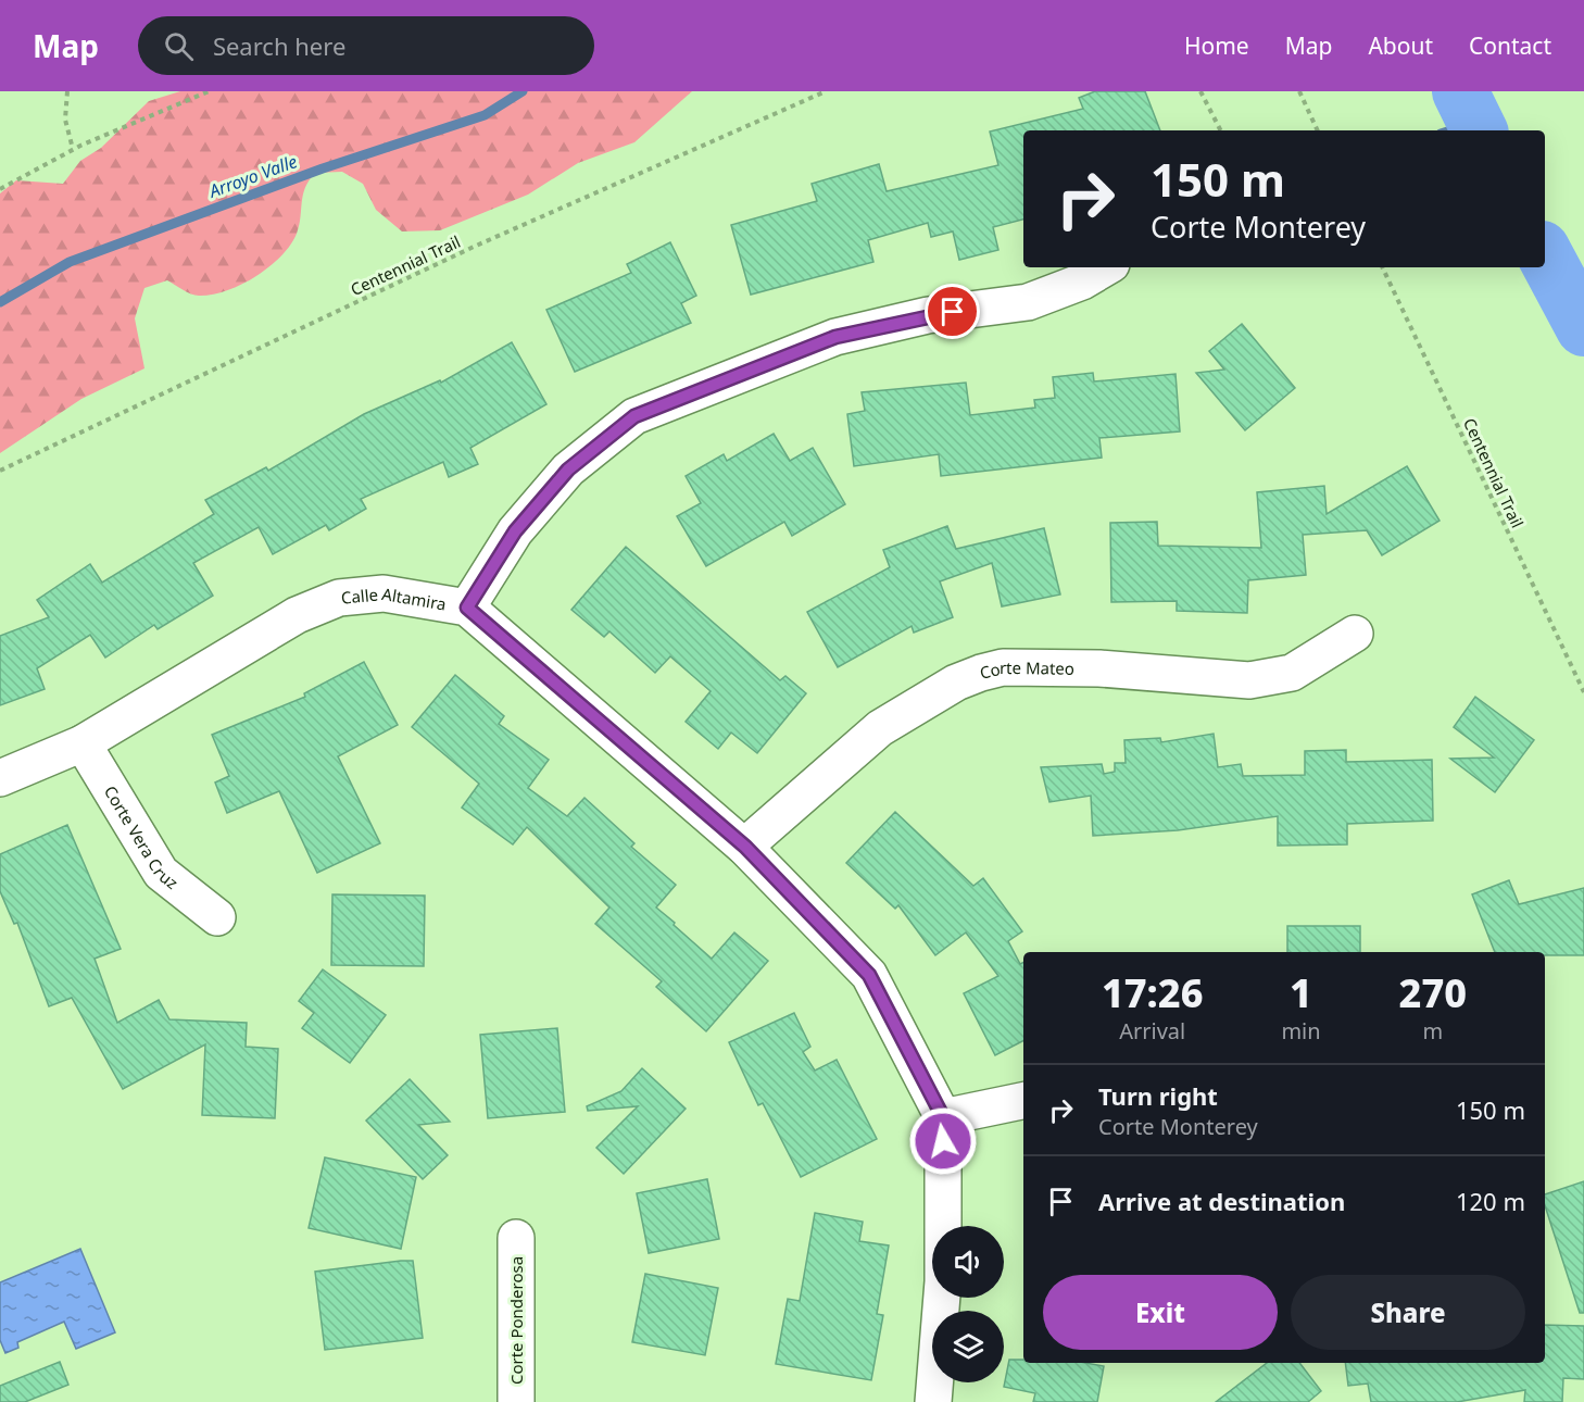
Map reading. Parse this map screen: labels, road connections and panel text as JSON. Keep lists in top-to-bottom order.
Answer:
{
  "streets": {
    "street": [
      "Calle Altamira",
      "Corte Mateo",
      "Corte Vera Cruz",
      "Corte Ponderosa"
    ],
    "path": ["Centennial Trail"]
  },
  "crossings": [
    ["Calle Altamira", "Corte Mateo"],
    ["Calle Altamira", "Corte Vera Cruz"]
  ],
  "water": ["Arroyo Valle"],
  "page": {
    "header": "Map",
    "search": "Search here",
    "nav": [
      "Home",
      "Map",
      "About",
      "Contact"
    ],
    "turn": ["150 m", "Corte Monterey"],
    "eta": [
      "17:26",
      "Arrival",
      "1",
      "min",
      "270",
      "m"
    ],
    "list": [
      {
        "name": "Turn right",
        "note": "Corte Monterey",
        "value": "150 m"
      },
      {
        "name": "Arrive at destination",
        "value": "120 m"
      }
    ],
    "buttons": ["Exit", "Share"]
  }
}
